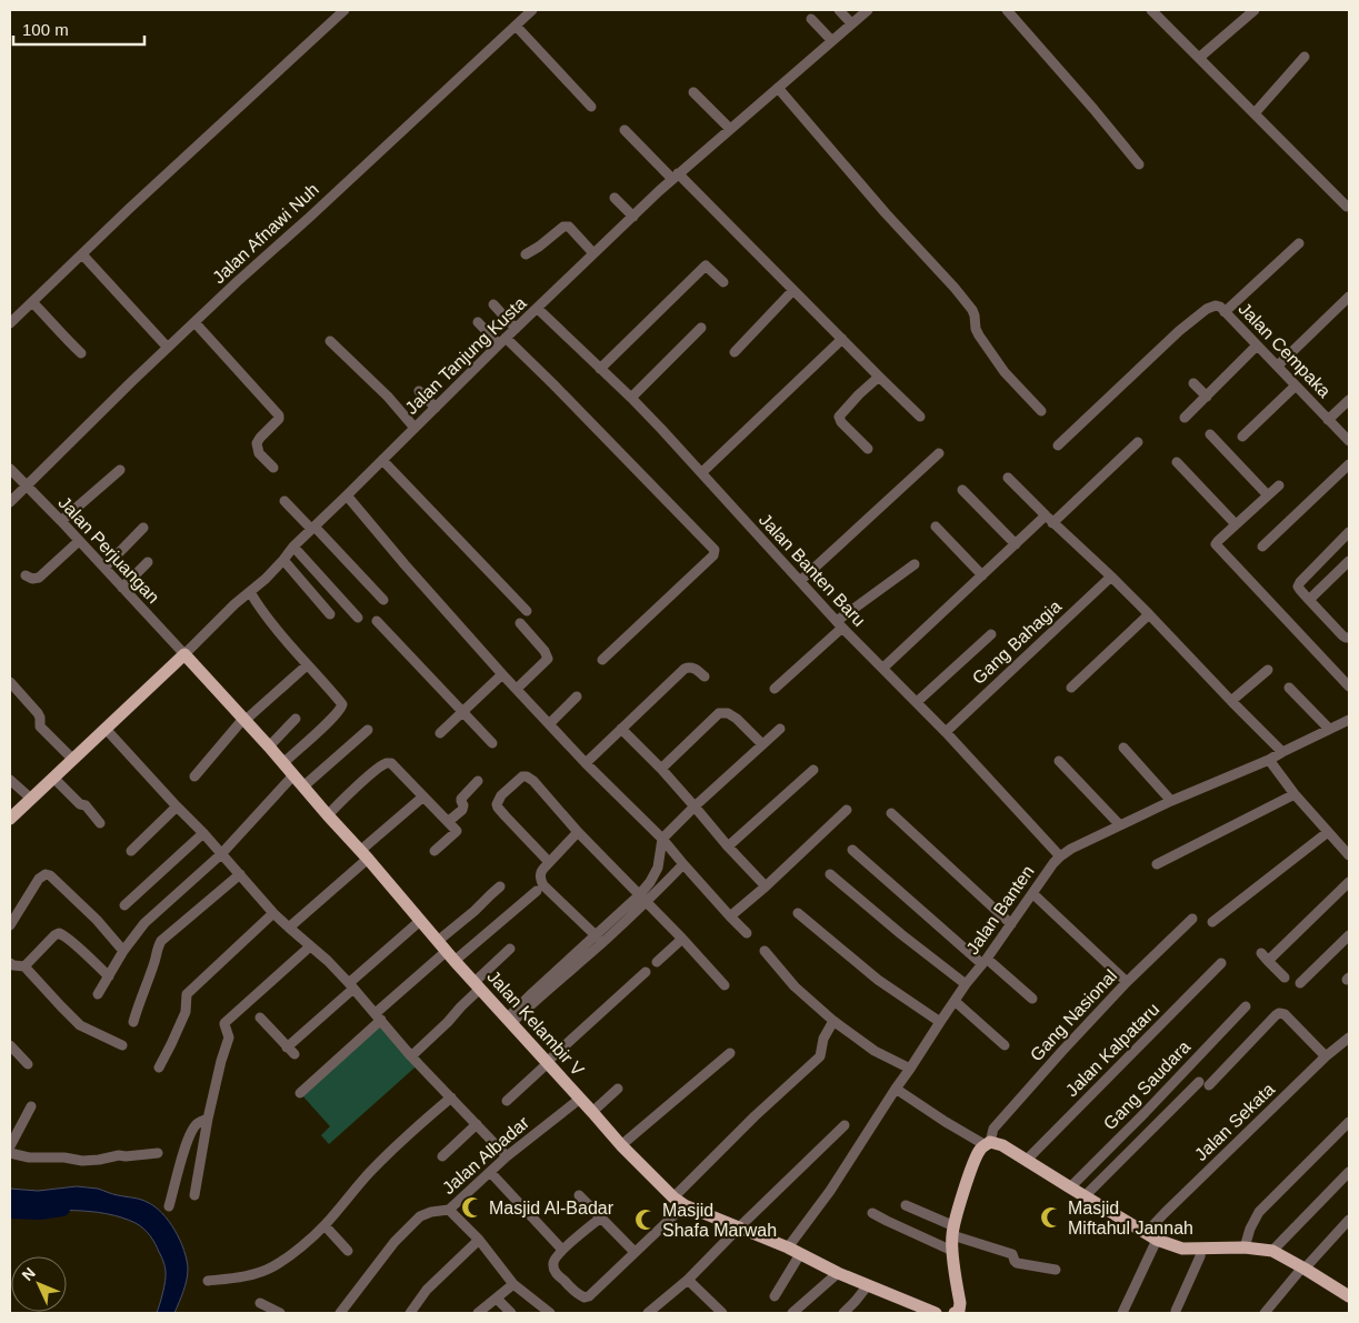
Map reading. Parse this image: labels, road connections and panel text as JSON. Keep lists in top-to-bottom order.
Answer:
{
  "streets": {
    "main road": ["Jalan Kelambir V"],
    "street": [
      "Jalan Afnawi Nuh",
      "Jalan Cempaka",
      "Jalan Tanjung Kusta",
      "Jalan Perjuangan",
      "Jalan Banten Baru",
      "Gang Bahagia",
      "Jalan Banten",
      "Gang Nasional",
      "Jalan Kalpataru",
      "Gang Saudara",
      "Jalan Sekata",
      "Jalan Albadar"
    ]
  },
  "crossings": [
    ["Jalan Afnawi Nuh", "Jalan Perjuangan"],
    ["Jalan Tanjung Kusta", "Jalan Perjuangan"],
    ["Jalan Tanjung Kusta", "Jalan Banten Baru"],
    ["Jalan Tanjung Kusta", "Jalan Kelambir V"],
    ["Jalan Perjuangan", "Jalan Kelambir V"],
    ["Jalan Banten Baru", "Gang Bahagia"],
    ["Jalan Banten Baru", "Jalan Banten"],
    ["Jalan Banten", "Jalan Kelambir V"],
    ["Jalan Kelambir V", "Jalan Albadar"]
  ],
  "places": {
    "mosque": ["Masjid Al-Badar", "Masjid Miftahul Jannah", "Masjid Shafa Marwah"]
  },
  "scale_bar": "100 m",
  "north": "top left"
}
